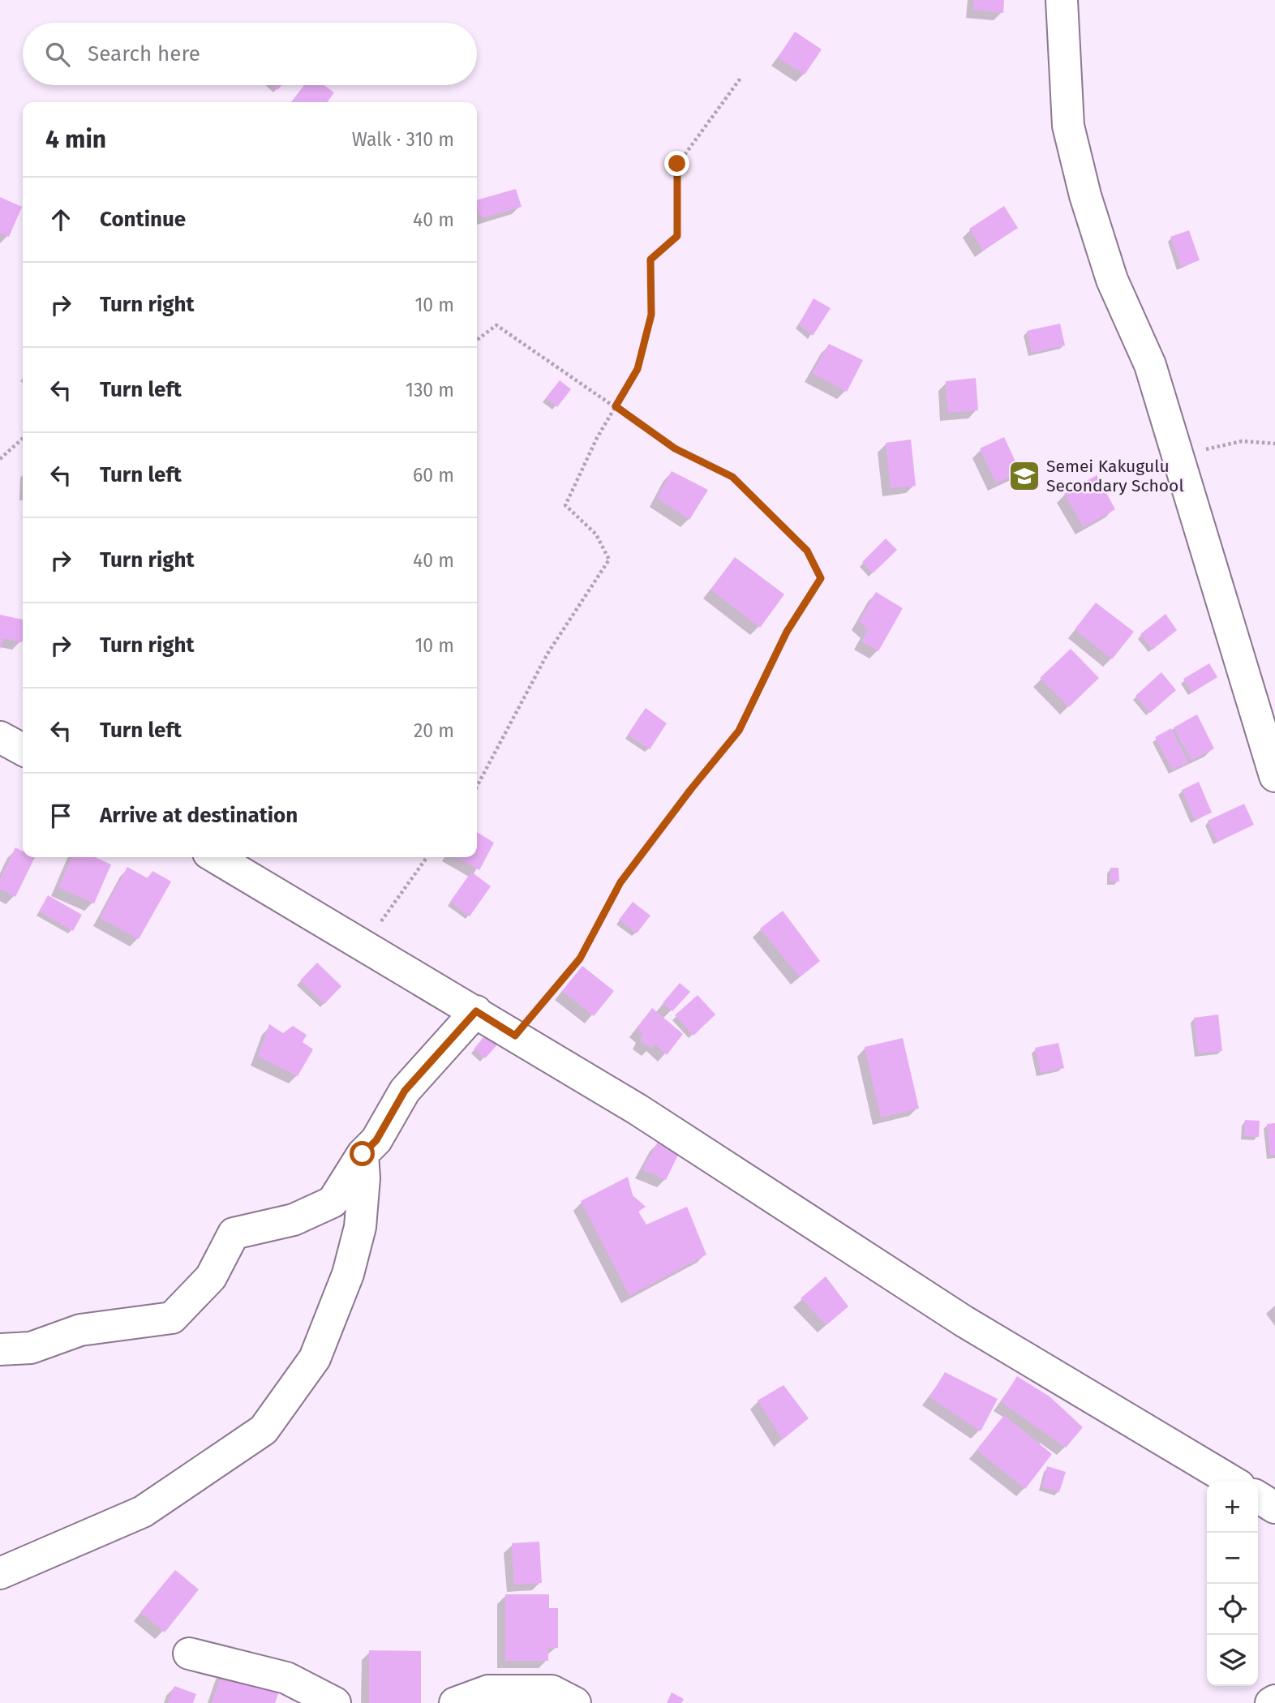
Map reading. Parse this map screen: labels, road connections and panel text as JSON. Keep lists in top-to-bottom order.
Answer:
{
  "places": {
    "school or university": ["Semei Kakugulu Secondary School"]
  },
  "page": {
    "search": "Search here",
    "heading": ["4 min", "Walk · 310 m"],
    "list": [
      ["Continue", "40 m"],
      ["Turn right", "10 m"],
      ["Turn left", "130 m"],
      ["Turn left", "60 m"],
      ["Turn right", "40 m"],
      ["Turn right", "10 m"],
      ["Turn left", "20 m"],
      "Arrive at destination"
    ],
    "map_buttons": ["+", "−"]
  }
}
